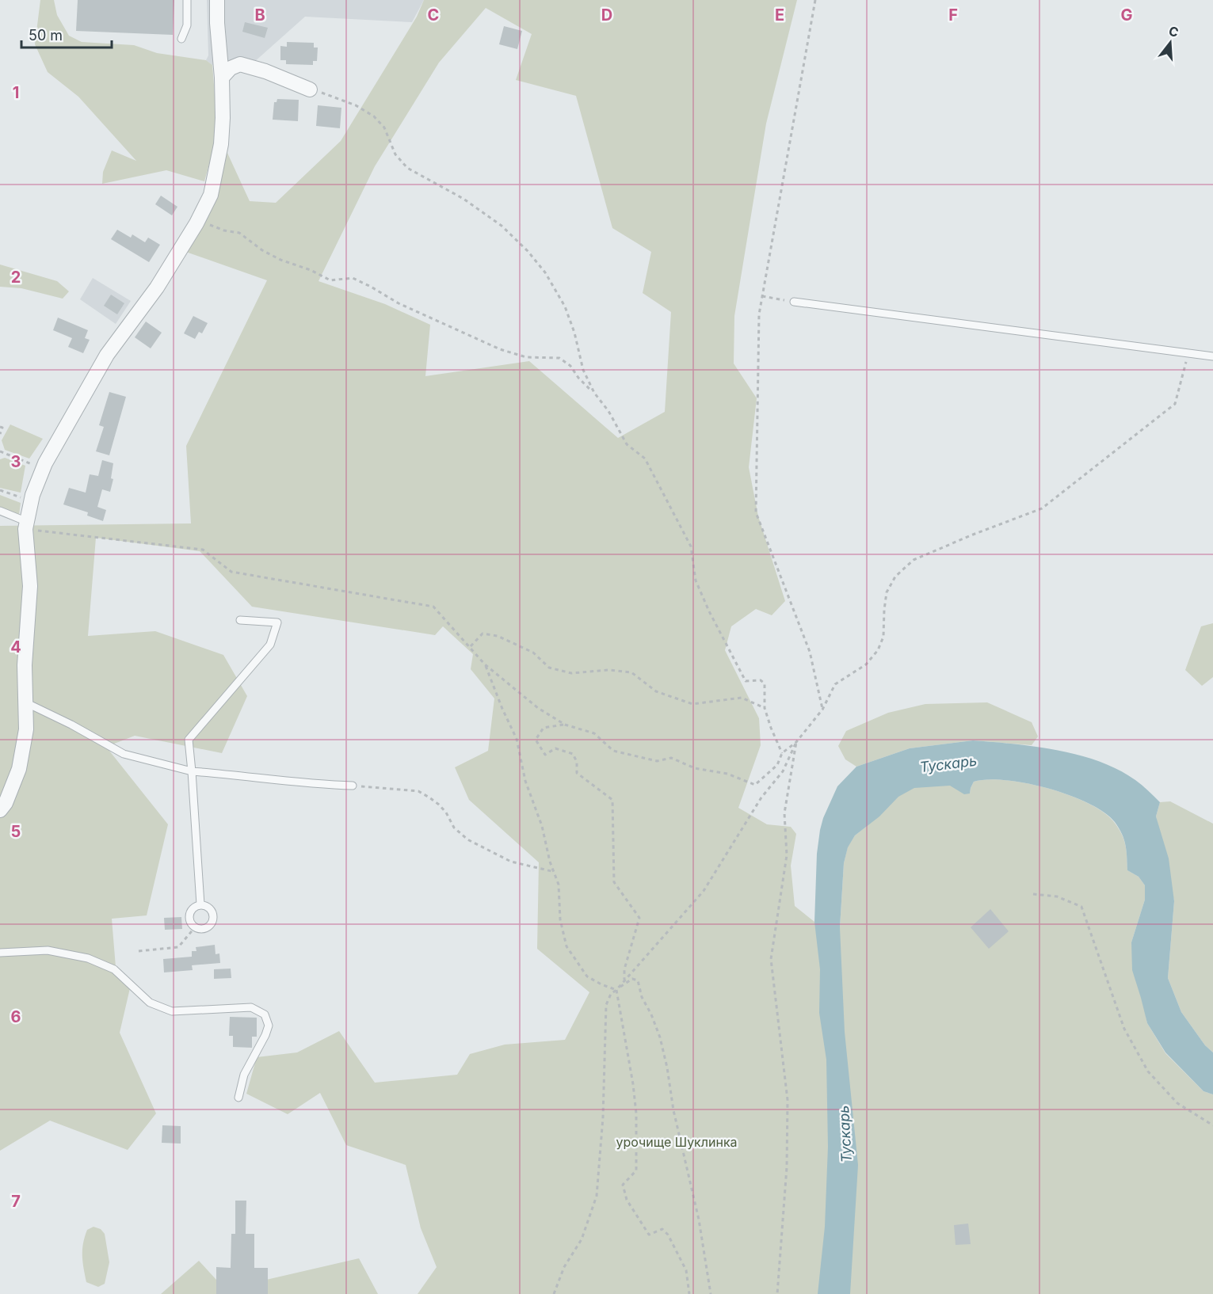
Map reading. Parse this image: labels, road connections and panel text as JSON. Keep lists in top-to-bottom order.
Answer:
{
  "water": ["Тускарь"],
  "parks": ["урочище Шуклинка"],
  "scale_bar": "50 m",
  "north": "top",
  "grid": {
    "columns": [
      "B",
      "C",
      "D",
      "E",
      "F",
      "G"
    ],
    "rows": [
      "1",
      "2",
      "3",
      "4",
      "5",
      "6",
      "7"
    ]
  }
}
